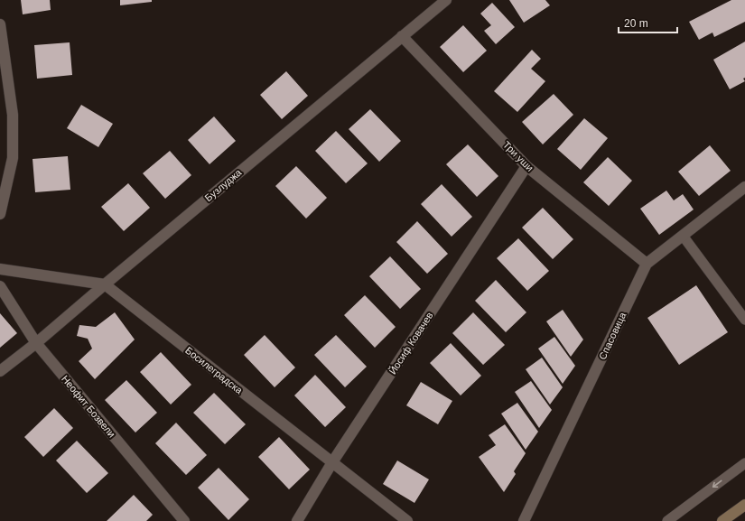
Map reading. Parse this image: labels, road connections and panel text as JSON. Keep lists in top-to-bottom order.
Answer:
{
  "streets": {
    "street": [
      "Три уши",
      "Бузлуджа",
      "Спасовица",
      "Йосиф Ковачев",
      "Босилеградска",
      "Неофит Бозвели"
    ]
  },
  "crossings": [
    ["Три уши", "Бузлуджа"],
    ["Три уши", "Спасовица"],
    ["Три уши", "Йосиф Ковачев"],
    ["Бузлуджа", "Босилеградска"],
    ["Бузлуджа", "Неофит Бозвели"],
    ["Йосиф Ковачев", "Босилеградска"]
  ],
  "scale_bar": "20 m"
}
